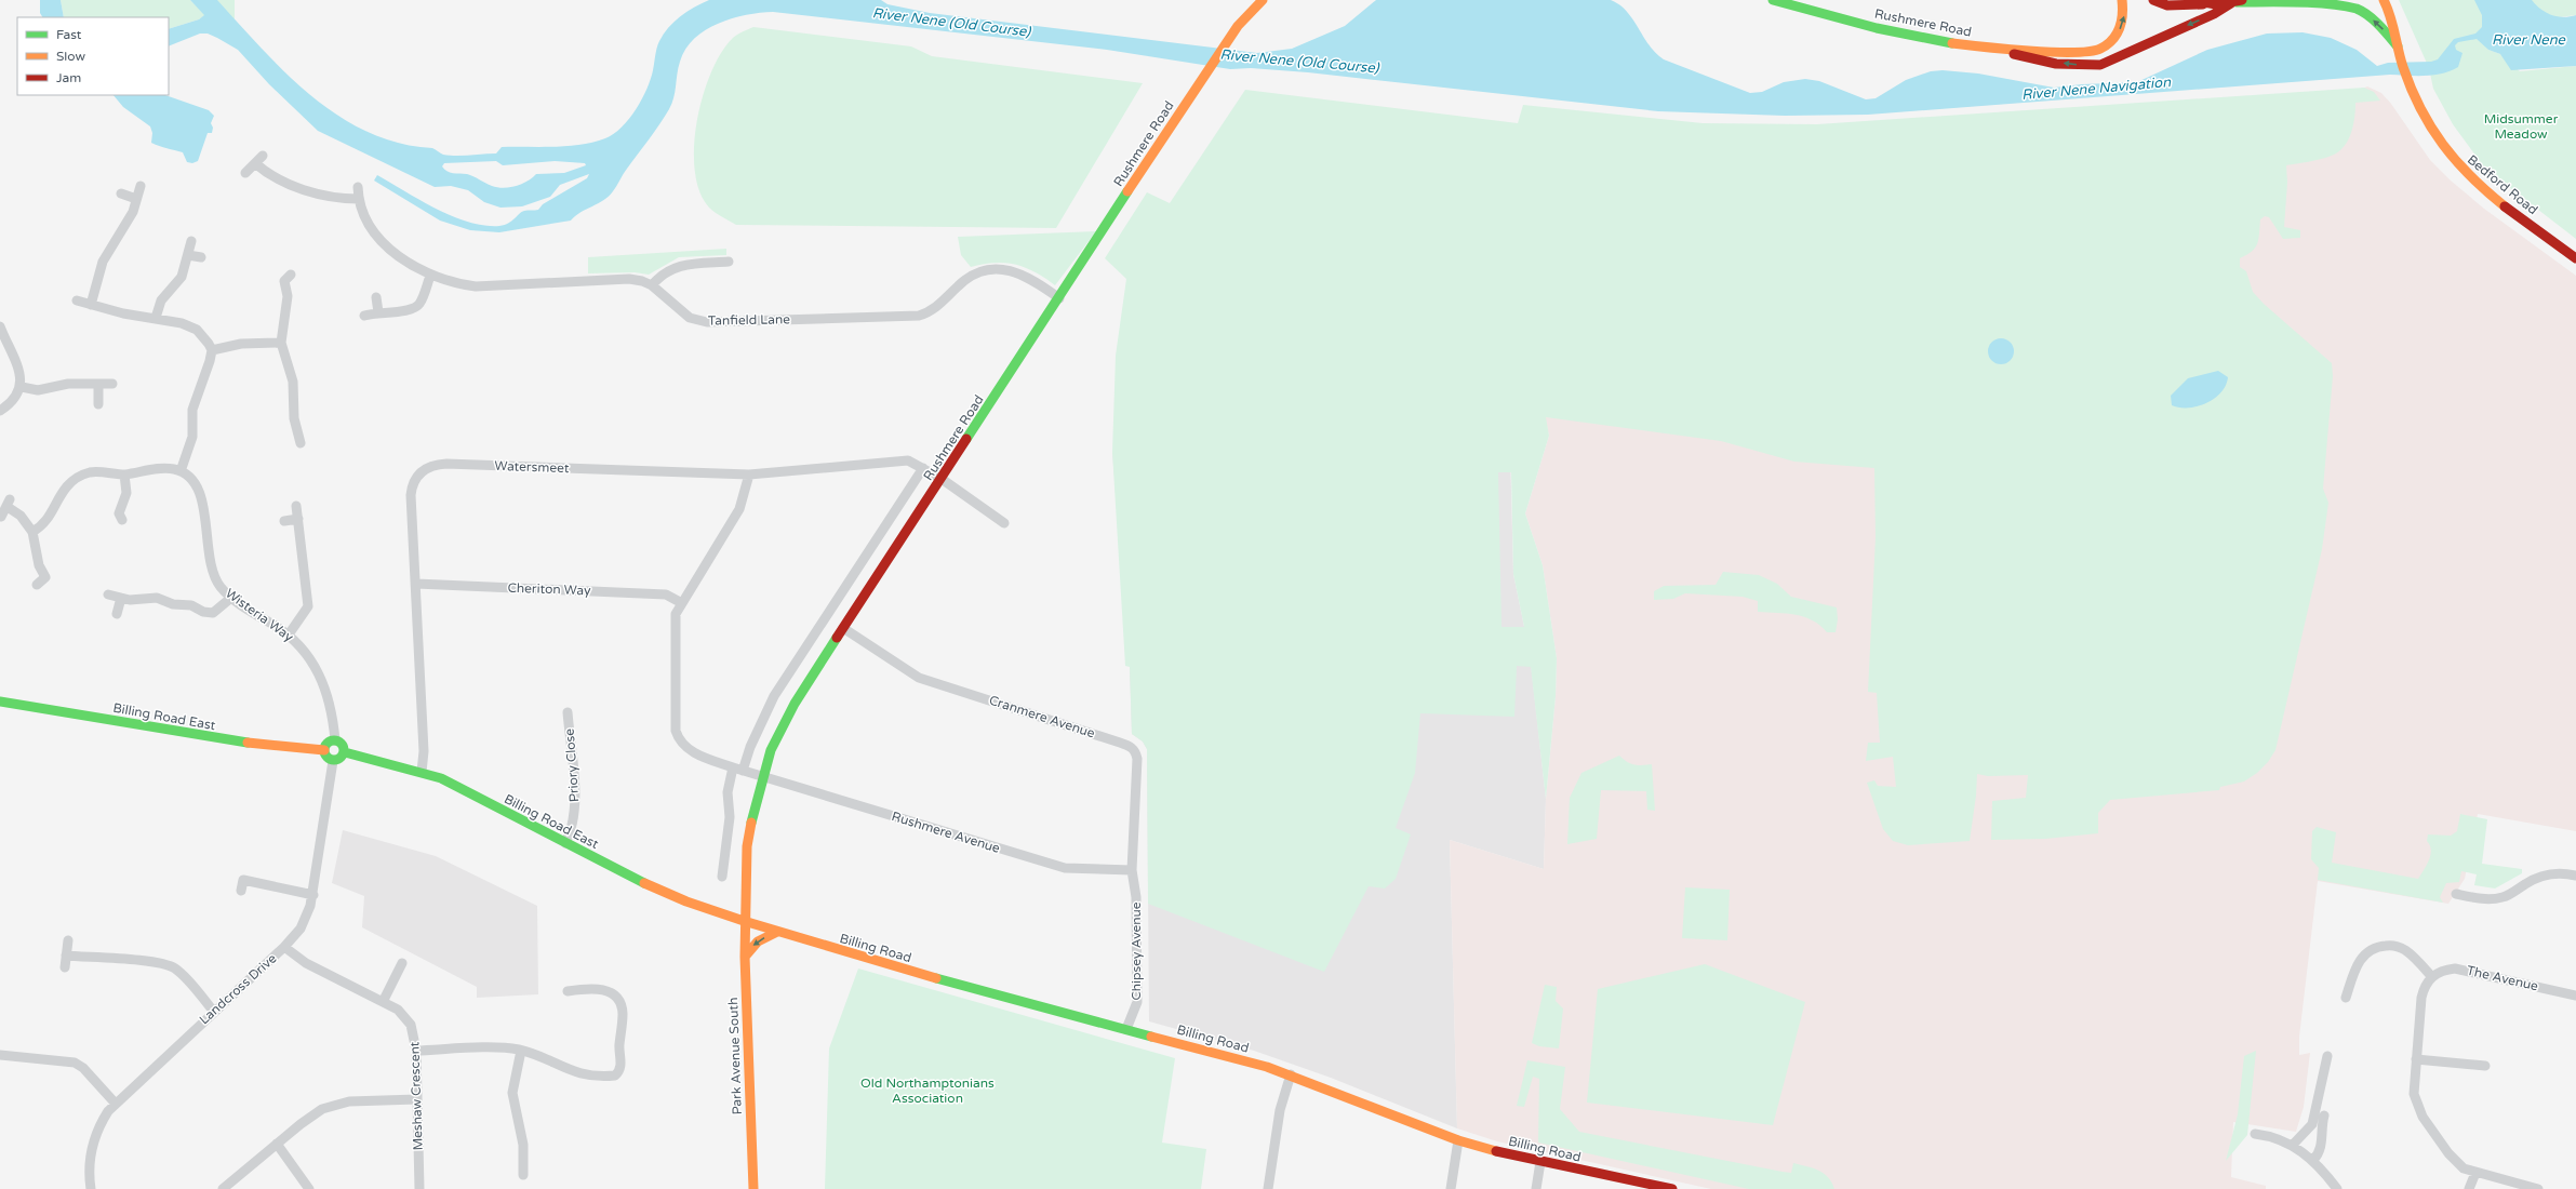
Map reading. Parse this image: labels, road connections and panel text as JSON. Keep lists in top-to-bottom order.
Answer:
{
  "streets": {
    "main road": [
      "Rushmere Road",
      "Bedford Road",
      "Billing Road East",
      "Billing Road",
      "Park Avenue South"
    ],
    "street": [
      "Tanfield Lane",
      "Watersmeet",
      "Cheriton Way",
      "Wisteria Way",
      "Cranmere Avenue",
      "Priory Close",
      "Rushmere Avenue",
      "Chipsey Avenue",
      "The Avenue",
      "Landcross Drive",
      "Meshaw Crescent"
    ]
  },
  "crossings": [
    ["Rushmere Road", "Bedford Road"],
    ["Rushmere Road", "Tanfield Lane"],
    ["Rushmere Road", "Watersmeet"],
    ["Rushmere Road", "Billing Road East"],
    ["Rushmere Road", "Cranmere Avenue"],
    ["Rushmere Road", "Rushmere Avenue"],
    ["Rushmere Road", "Billing Road"],
    ["Rushmere Road", "Park Avenue South"],
    ["Watersmeet", "Cheriton Way"],
    ["Watersmeet", "Billing Road East"],
    ["Watersmeet", "Rushmere Avenue"],
    ["Cheriton Way", "Rushmere Avenue"],
    ["Wisteria Way", "Billing Road East"],
    ["Wisteria Way", "Landcross Drive"],
    ["Billing Road East", "Priory Close"],
    ["Billing Road East", "Billing Road"],
    ["Billing Road East", "Landcross Drive"],
    ["Billing Road East", "Park Avenue South"],
    ["Cranmere Avenue", "Rushmere Avenue"],
    ["Cranmere Avenue", "Chipsey Avenue"],
    ["Rushmere Avenue", "Chipsey Avenue"],
    ["Billing Road", "Chipsey Avenue"],
    ["Billing Road", "Park Avenue South"],
    ["Landcross Drive", "Meshaw Crescent"]
  ],
  "water": ["River Nene (Old Course)", "River Nene", "River Nene Navigation"],
  "parks": ["Midsummer Meadow", "Old Northamptonians Association"],
  "legend": ["Fast", "Slow", "Jam"]
}
